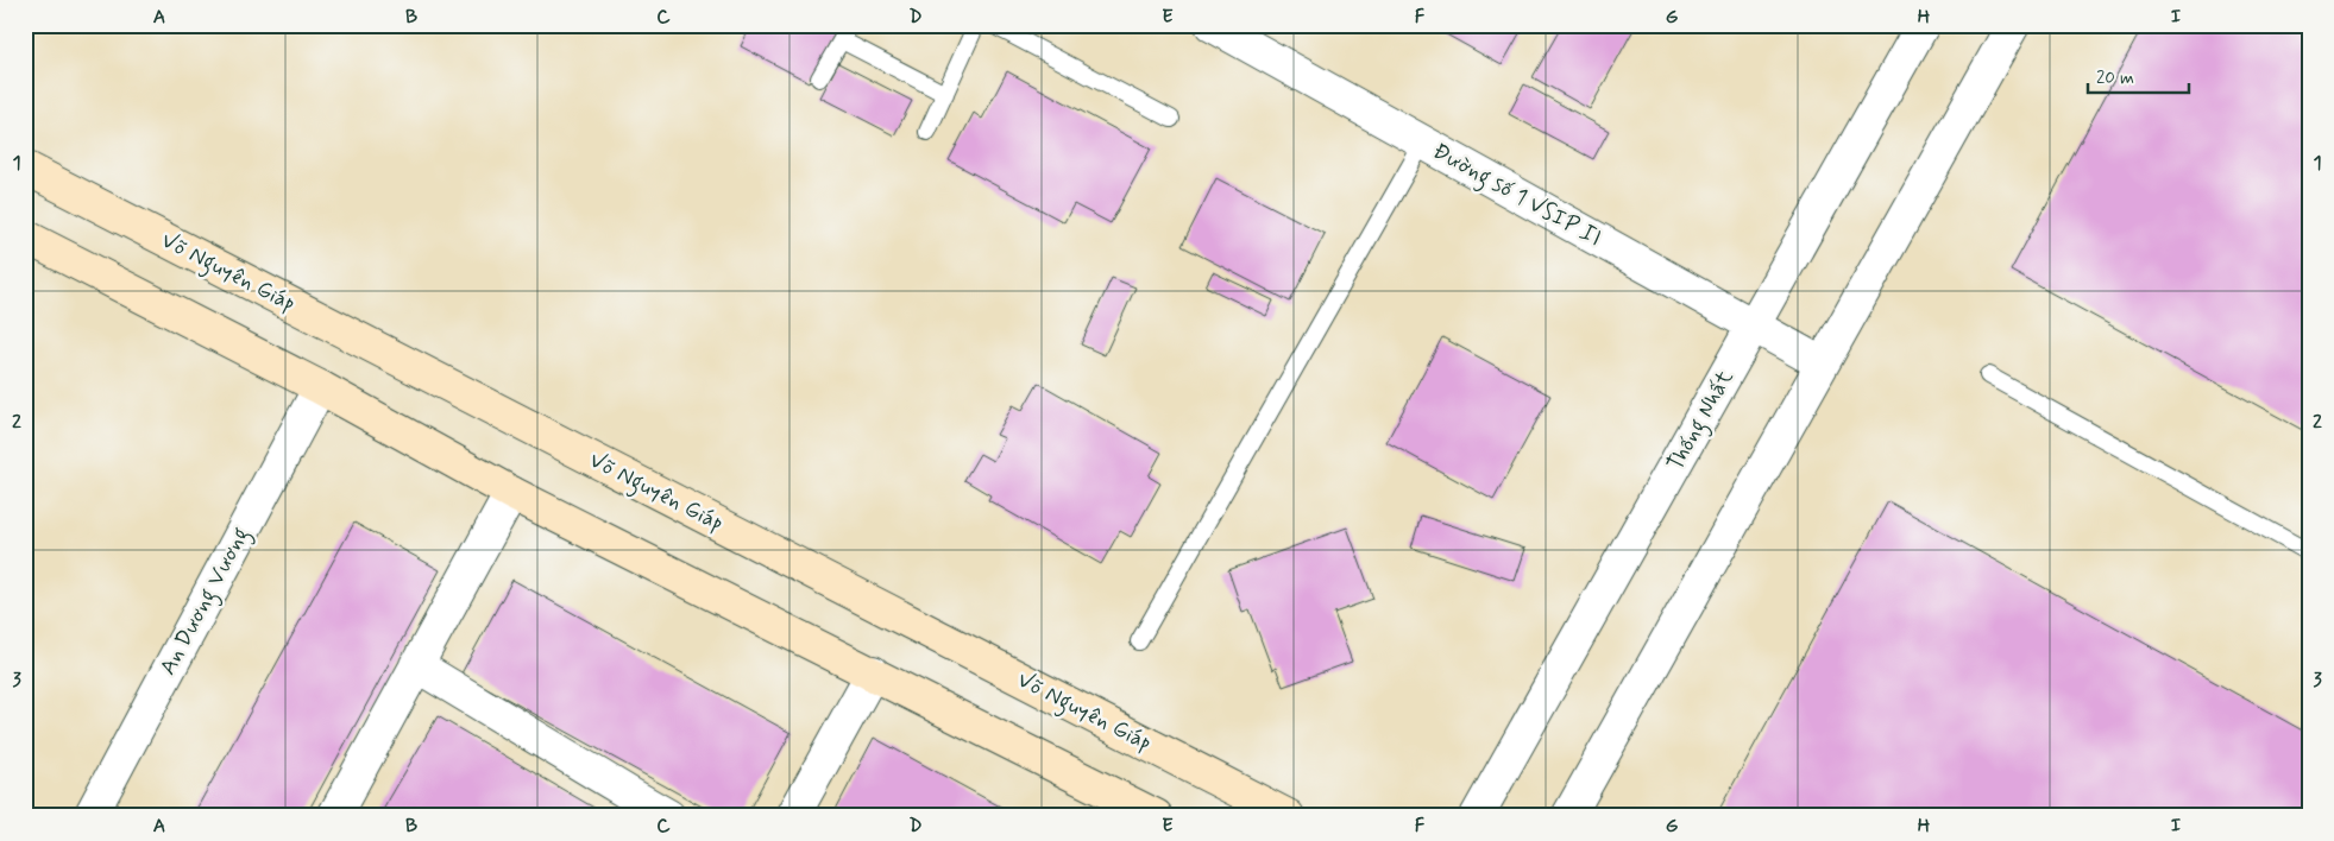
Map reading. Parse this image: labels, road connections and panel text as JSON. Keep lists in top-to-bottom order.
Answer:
{
  "streets": {
    "main road": ["Võ Nguyên Giáp"],
    "street": ["Đường số 1 VSIP II", "Thống Nhất", "An Dương Vương"]
  },
  "crossings": [
    ["Đường số 1 VSIP II", "Thống Nhất"]
  ],
  "scale_bar": "20 m",
  "grid": {
    "columns": [
      "A",
      "B",
      "C",
      "D",
      "E",
      "F",
      "G",
      "H",
      "I"
    ],
    "rows": ["1", "2", "3"]
  }
}
